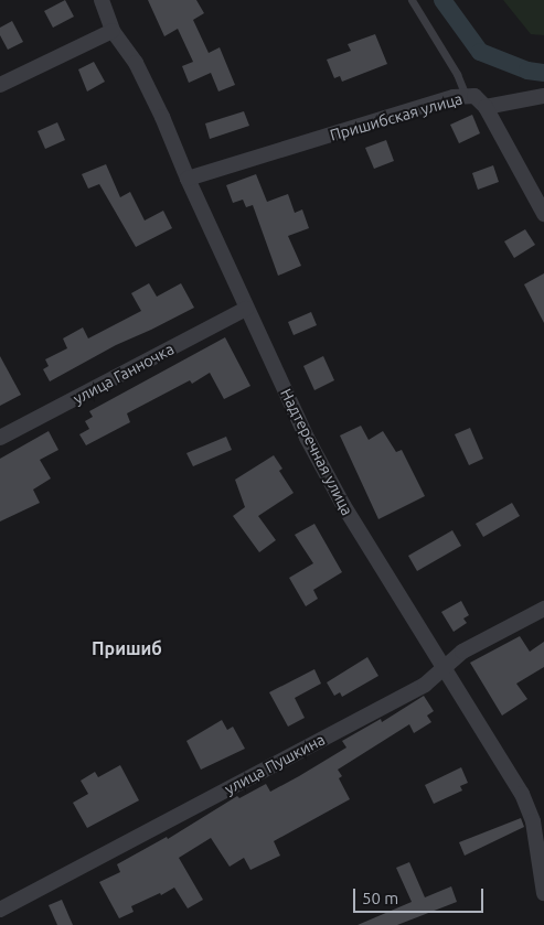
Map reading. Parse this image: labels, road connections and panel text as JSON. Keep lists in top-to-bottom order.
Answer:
{
  "streets": {
    "street": [
      "Пришибская улица",
      "улица Ганночка",
      "Надтеречная улица",
      "улица Пушкина"
    ]
  },
  "crossings": [
    ["Пришибская улица", "Надтеречная улица"],
    ["улица Ганночка", "Надтеречная улица"],
    ["Надтеречная улица", "улица Пушкина"]
  ],
  "districts": ["Пришиб"],
  "scale_bar": "50 m"
}
